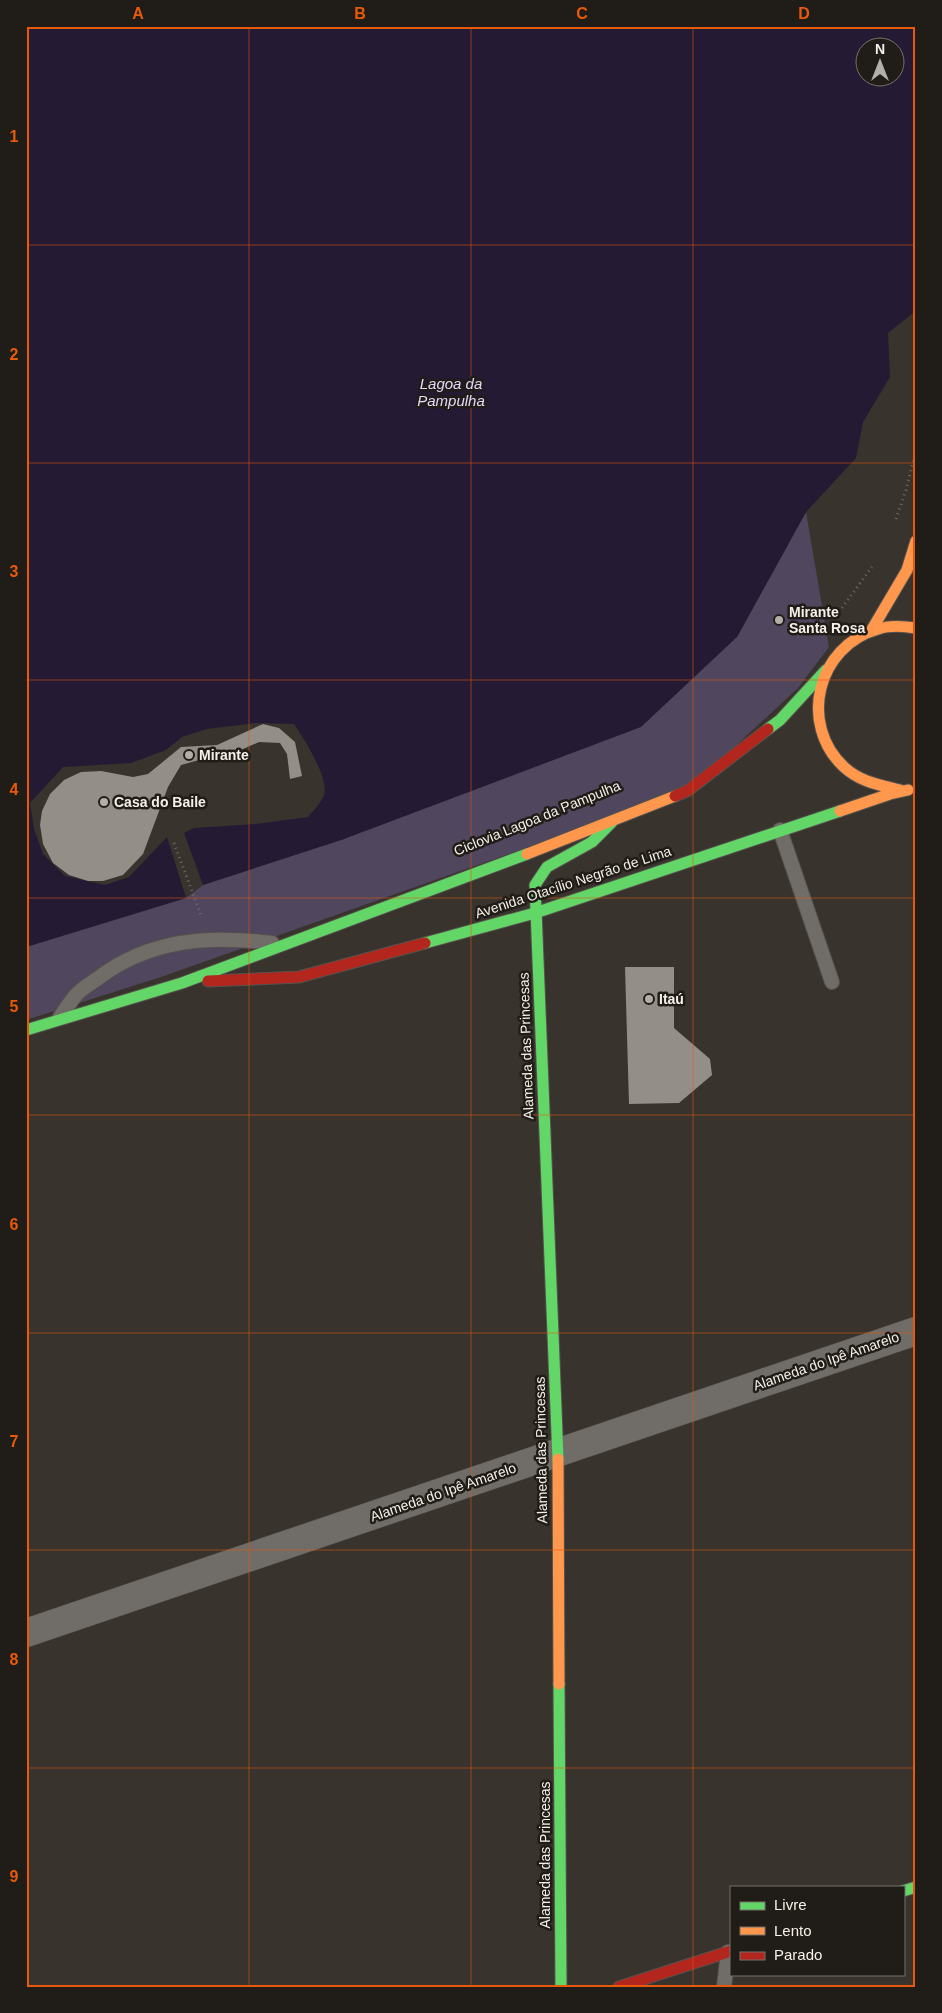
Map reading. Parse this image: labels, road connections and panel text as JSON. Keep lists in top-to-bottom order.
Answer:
{
  "streets": {
    "street": ["Avenida Otacílio Negrão de Lima", "Alameda das Princesas", "Alameda do Ipê Amarelo"]
  },
  "crossings": [
    ["Avenida Otacílio Negrão de Lima", "Alameda das Princesas"],
    ["Alameda das Princesas", "Alameda do Ipê Amarelo"]
  ],
  "water": ["Lagoa da Pampulha"],
  "places": [
    "Mirante Santa Rosa",
    "Mirante",
    "Casa do Baile",
    "Itaú"
  ],
  "legend": ["Livre", "Lento", "Parado"],
  "north": "top",
  "grid": {
    "columns": [
      "A",
      "B",
      "C",
      "D"
    ],
    "rows": [
      "1",
      "2",
      "3",
      "4",
      "5",
      "6",
      "7",
      "8",
      "9"
    ]
  }
}
